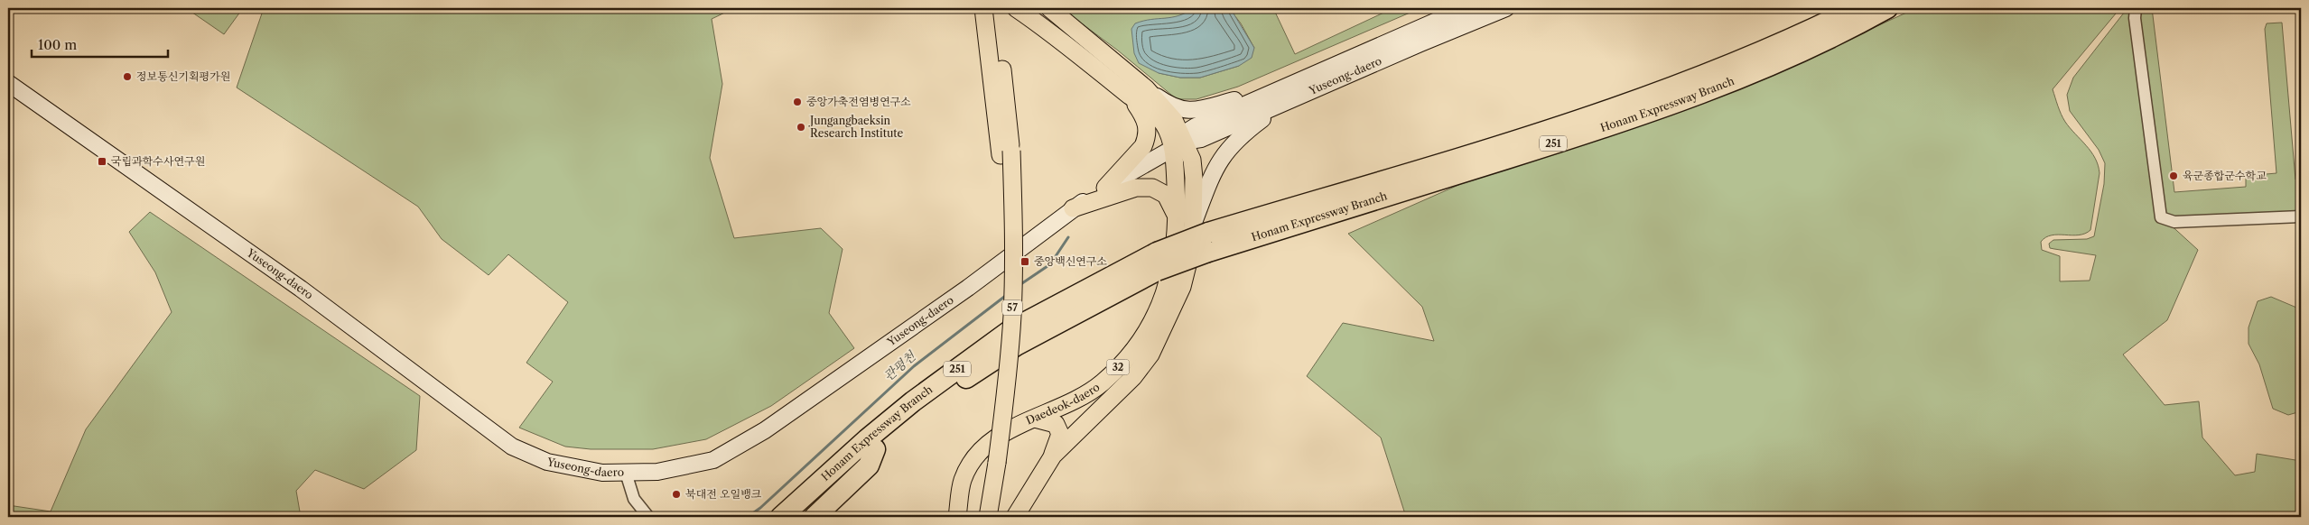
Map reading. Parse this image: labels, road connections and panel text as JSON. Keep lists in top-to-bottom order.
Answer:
{
  "streets": {
    "highway": ["Honam Expressway Branch", "251"],
    "main road": [
      "Yuseong-daero",
      "57",
      "32",
      "Daedeok-daero"
    ]
  },
  "crossings": [
    ["Yuseong-daero", "32"],
    ["Yuseong-daero", "Daedeok-daero"],
    ["Honam Expressway Branch", "32"],
    ["Honam Expressway Branch", "Daedeok-daero"],
    ["32", "Daedeok-daero"]
  ],
  "water": ["관평천"],
  "places": {
    "other": [
      "정보통신기획평가원",
      "중앙가축전염병연구소",
      "Jungangbaeksin Research Institute",
      "육군종합군수학교",
      "북대전 오일뱅크"
    ],
    "transit": ["국립과학수사연구원", "중앙백신연구소"]
  },
  "scale_bar": "100 m"
}
